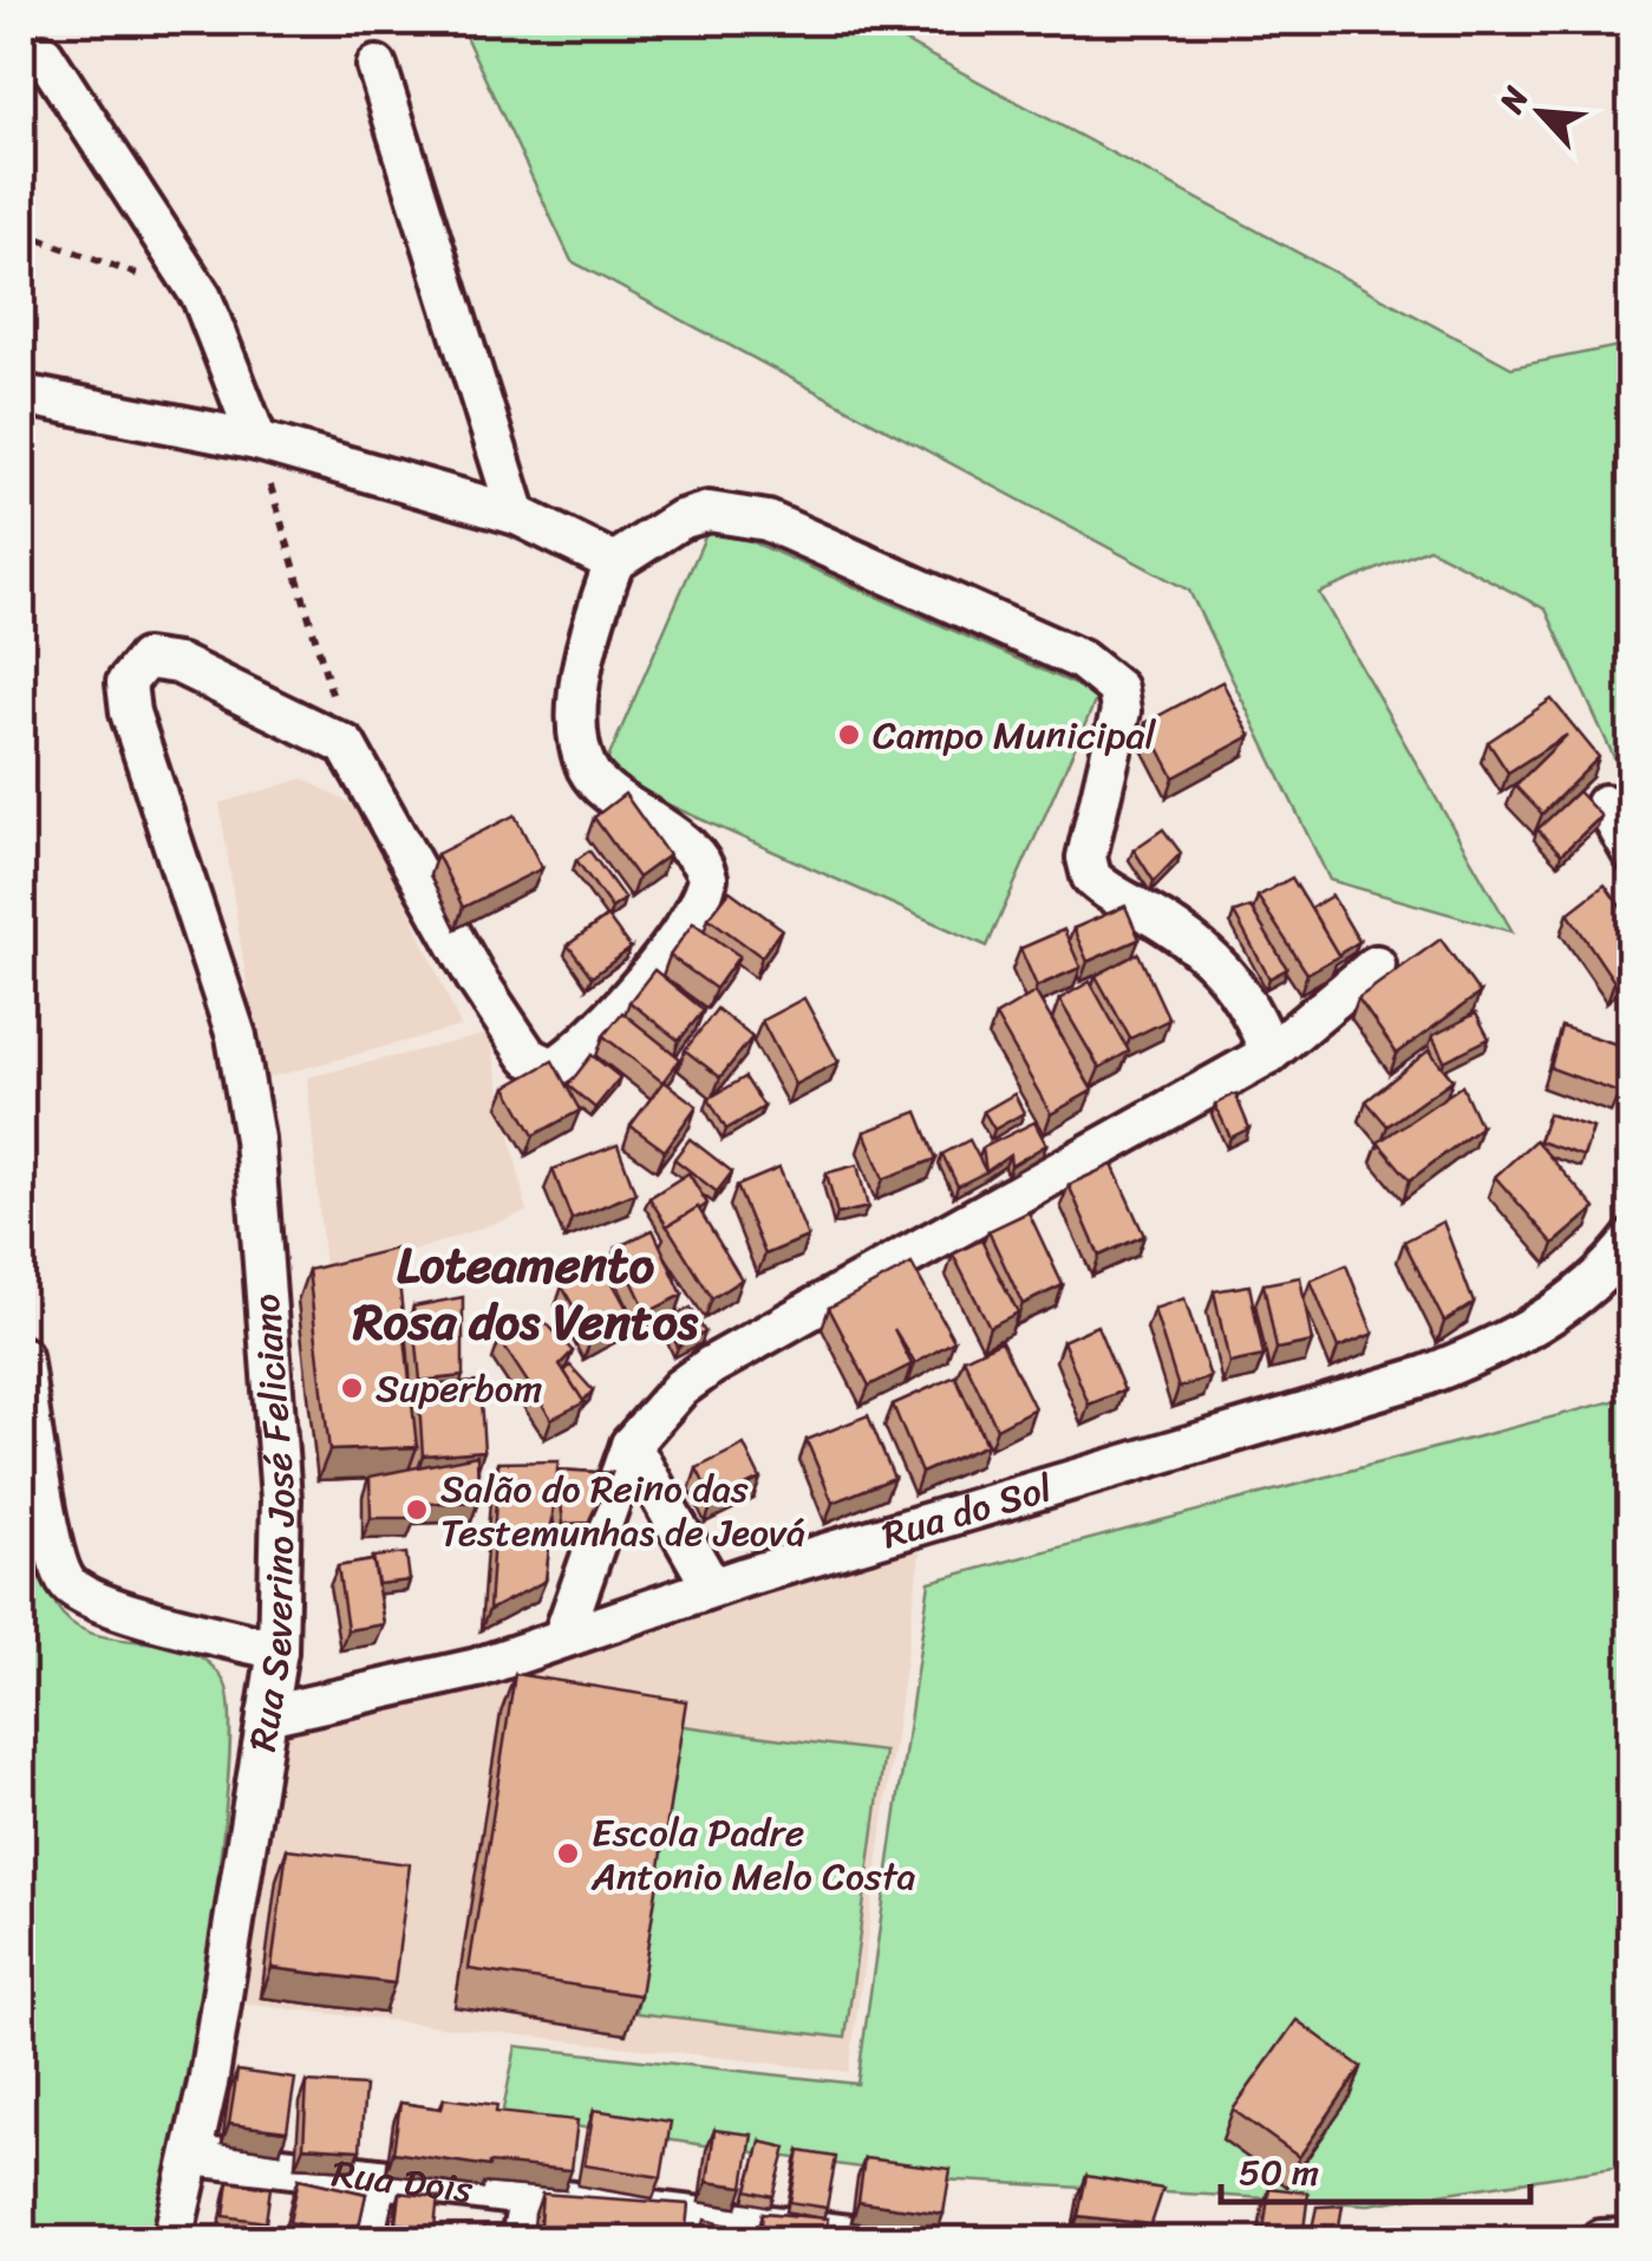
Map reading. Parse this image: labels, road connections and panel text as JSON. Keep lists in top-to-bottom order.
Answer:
{
  "streets": {
    "street": ["Rua do Sol", "Rua Severino José Feliciano", "Rua Dois"]
  },
  "crossings": [
    ["Rua do Sol", "Rua Severino José Feliciano"],
    ["Rua Severino José Feliciano", "Rua Dois"]
  ],
  "districts": ["Loteamento Rosa dos Ventos"],
  "places": [
    "Campo Municipal",
    "Superbom",
    "Salão do Reino das Testemunhas de Jeová",
    "Escola Padre Antonio Melo Costa"
  ],
  "scale_bar": "50 m",
  "north": "top left"
}
